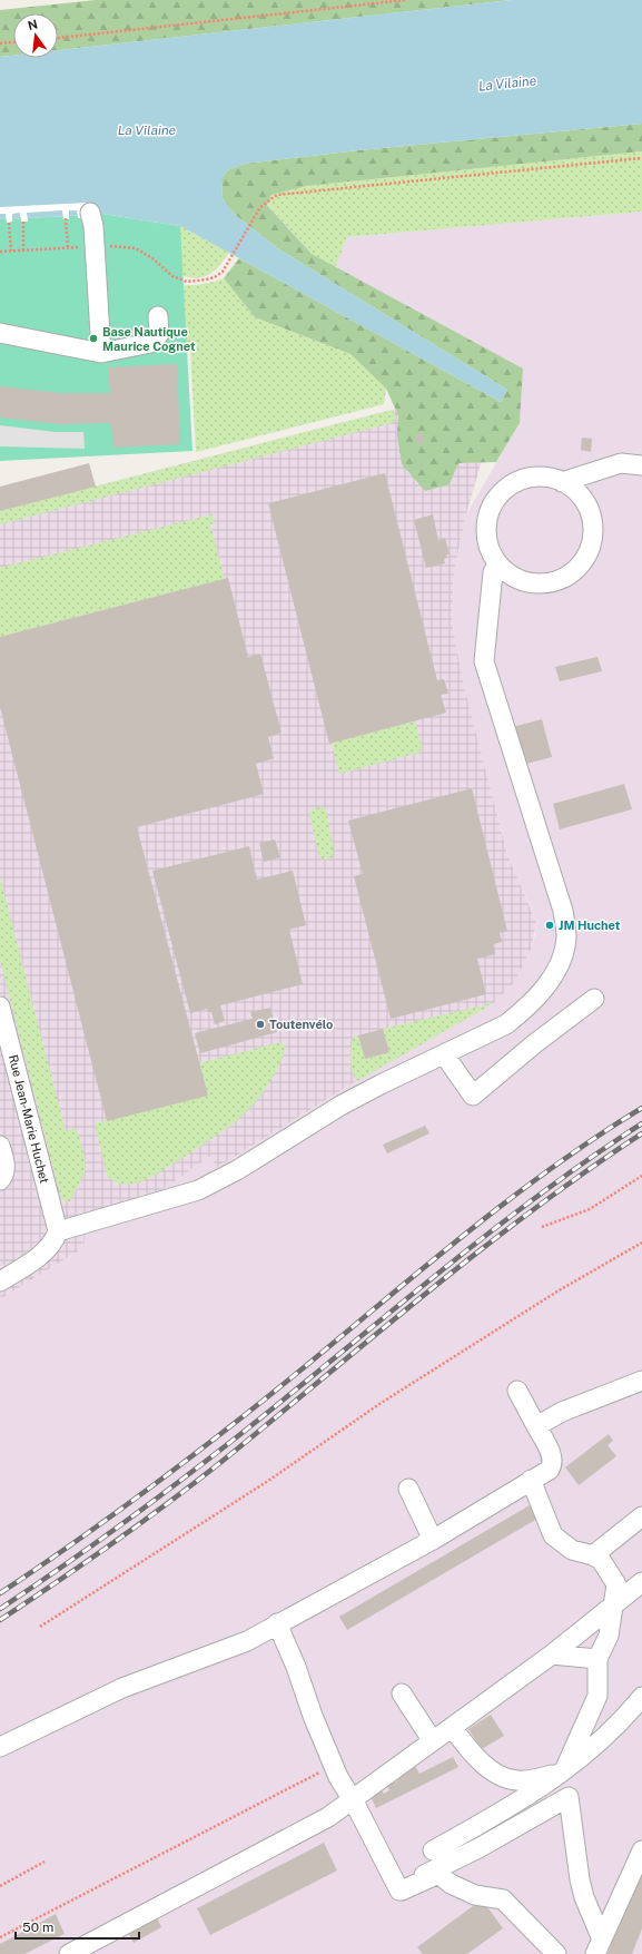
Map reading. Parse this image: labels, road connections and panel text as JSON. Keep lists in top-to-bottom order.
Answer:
{
  "streets": {
    "street": ["Rue Jean-Marie Huchet"]
  },
  "water": ["La Vilaine"],
  "places": ["Base Nautique Maurice Cognet", "JM Huchet", "Toutenvélo"],
  "scale_bar": "50 m",
  "north": "top"
}
